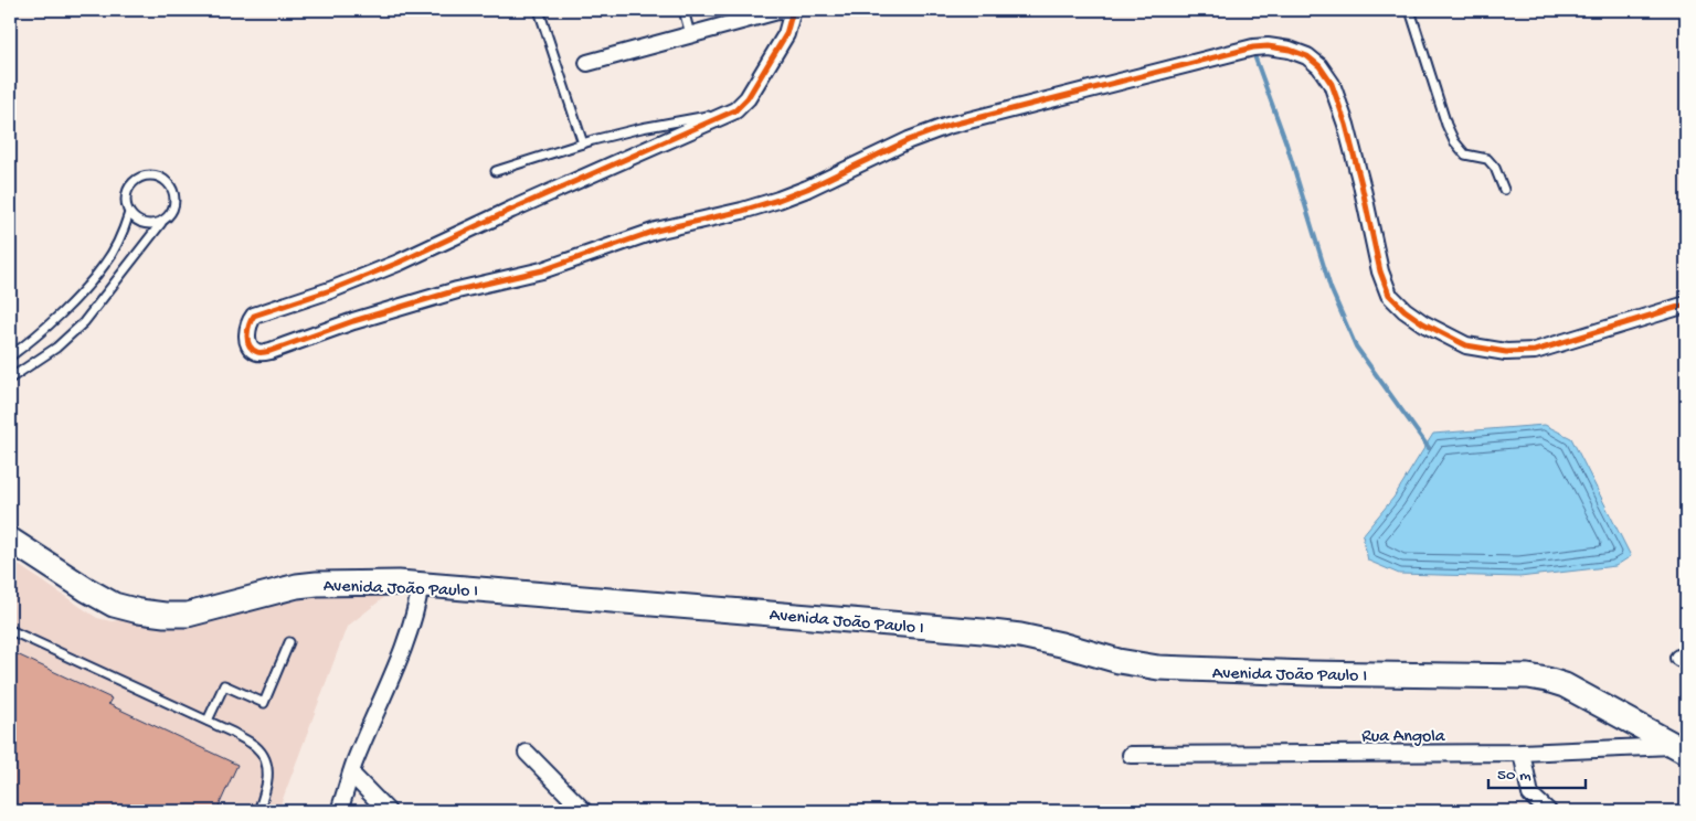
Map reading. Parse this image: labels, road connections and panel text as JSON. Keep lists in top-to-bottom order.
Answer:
{
  "streets": {
    "main road": ["Avenida João Paulo I"],
    "street": ["Rua Angola"]
  },
  "crossings": [
    ["Avenida João Paulo I", "Rua Angola"]
  ],
  "scale_bar": "50 m"
}
